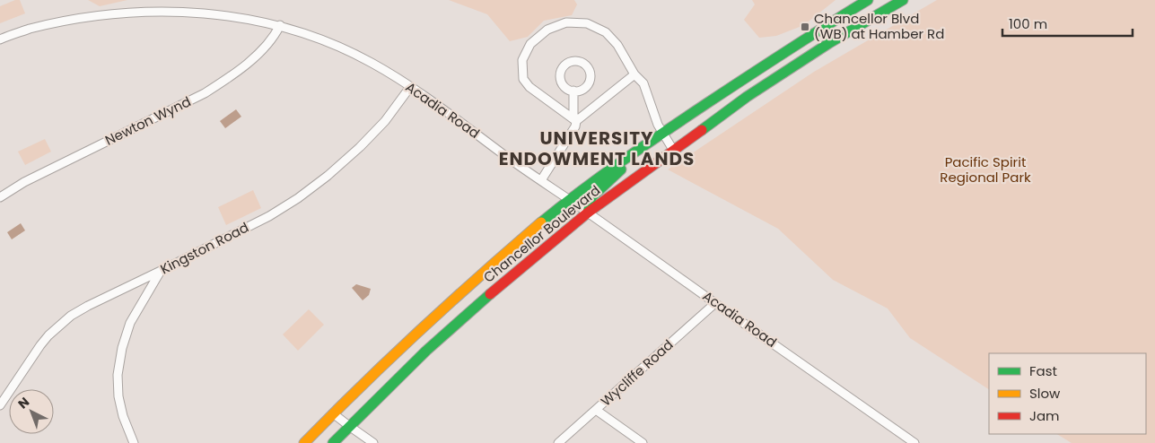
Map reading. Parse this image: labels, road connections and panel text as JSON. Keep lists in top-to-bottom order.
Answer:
{
  "streets": {
    "main road": ["Chancellor Boulevard"],
    "street": [
      "Acadia Road",
      "Newton Wynd",
      "Kingston Road",
      "Wycliffe Road"
    ]
  },
  "crossings": [
    ["Acadia Road", "Newton Wynd"],
    ["Acadia Road", "Chancellor Boulevard"],
    ["Acadia Road", "Kingston Road"],
    ["Acadia Road", "Wycliffe Road"]
  ],
  "districts": ["UNIVERSITY ENDOWMENT LANDS"],
  "parks": ["Pacific Spirit Regional Park"],
  "places": {
    "transit": ["Chancellor Blvd (WB) at Hamber Rd"]
  },
  "legend": ["Fast", "Slow", "Jam"],
  "scale_bar": "100 m",
  "north": "top left"
}
